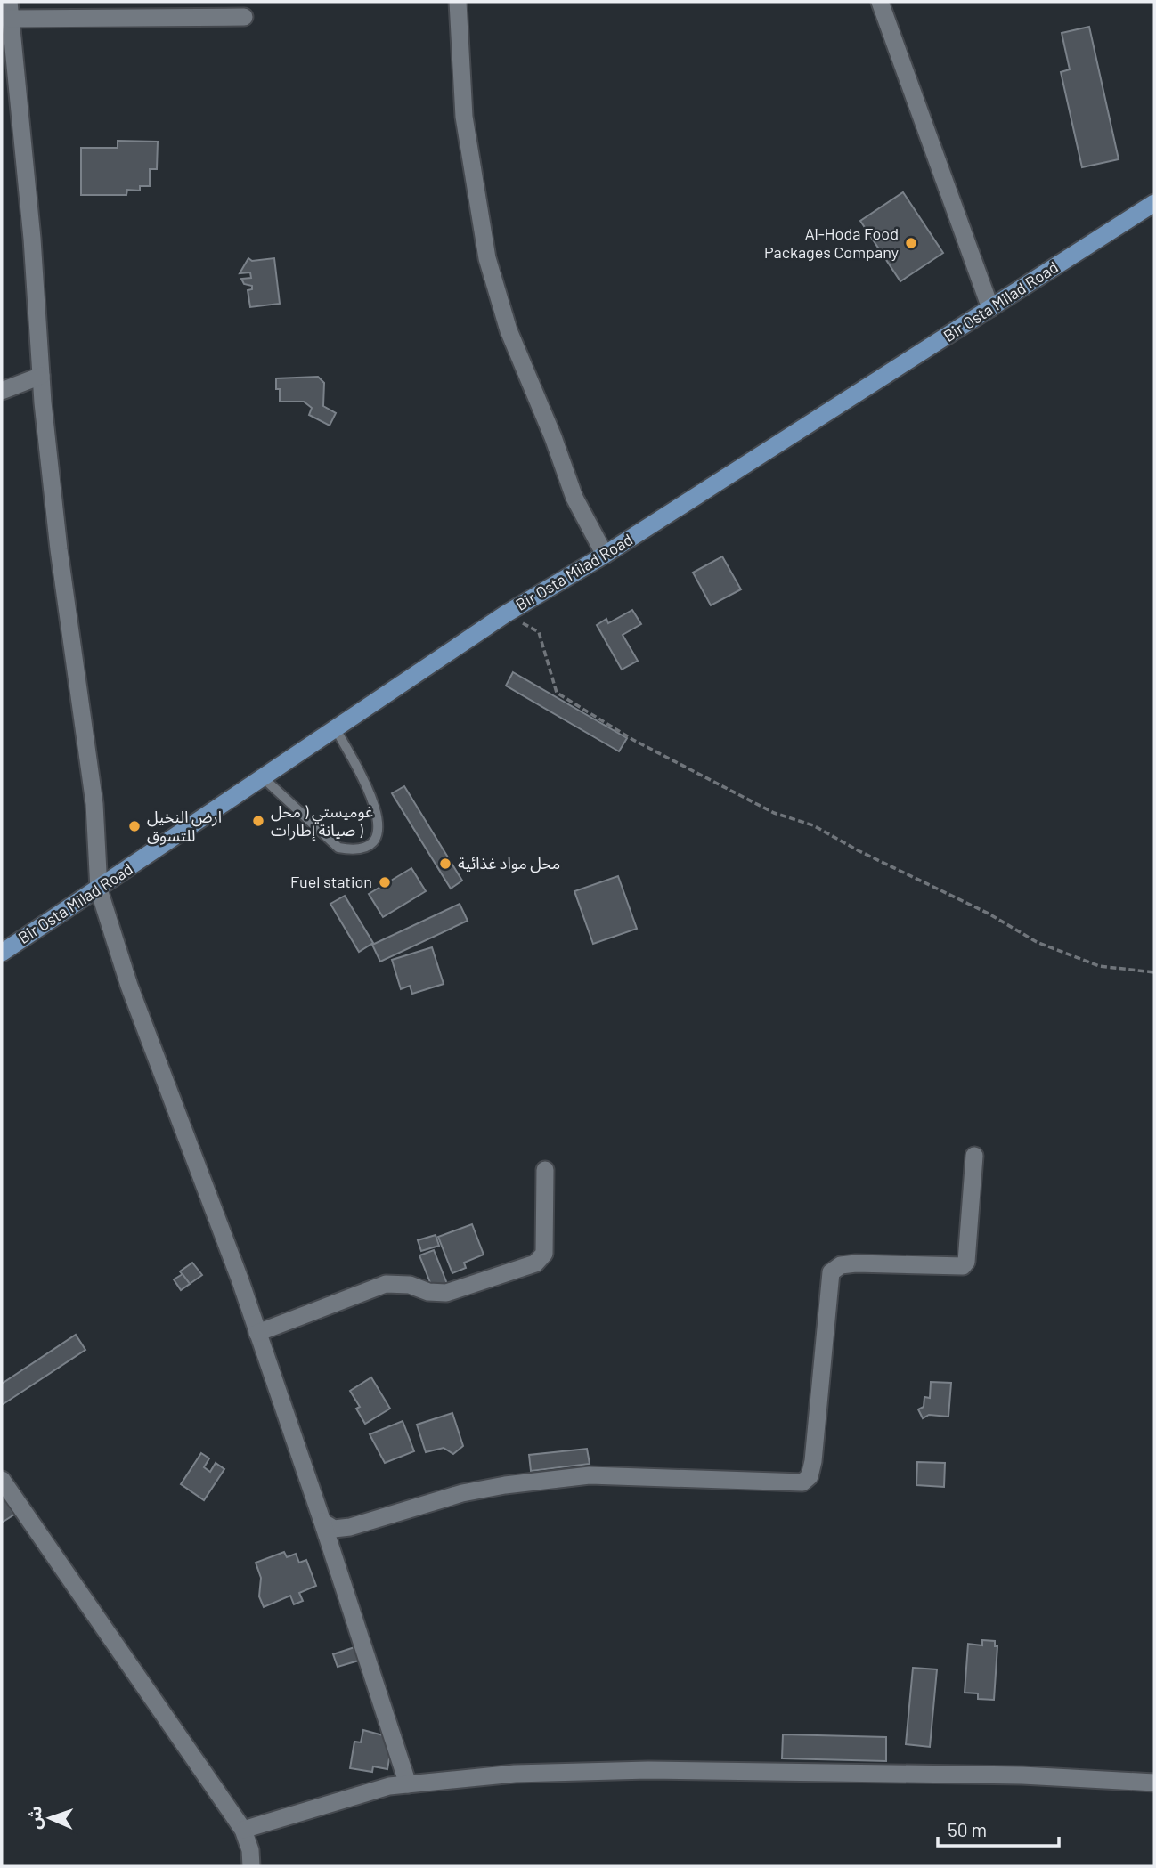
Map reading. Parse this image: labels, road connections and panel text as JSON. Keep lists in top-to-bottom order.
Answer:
{
  "streets": {
    "main road": ["Bir Osta Milad Road"]
  },
  "places": [
    "Al-Hoda Food Packages Company",
    "غوميستي ( محل صيانة إطارات )",
    "ارض النخيل للتسوق",
    "محل مواد غذائية",
    "Fuel station"
  ],
  "scale_bar": "50 m",
  "north": "left"
}
